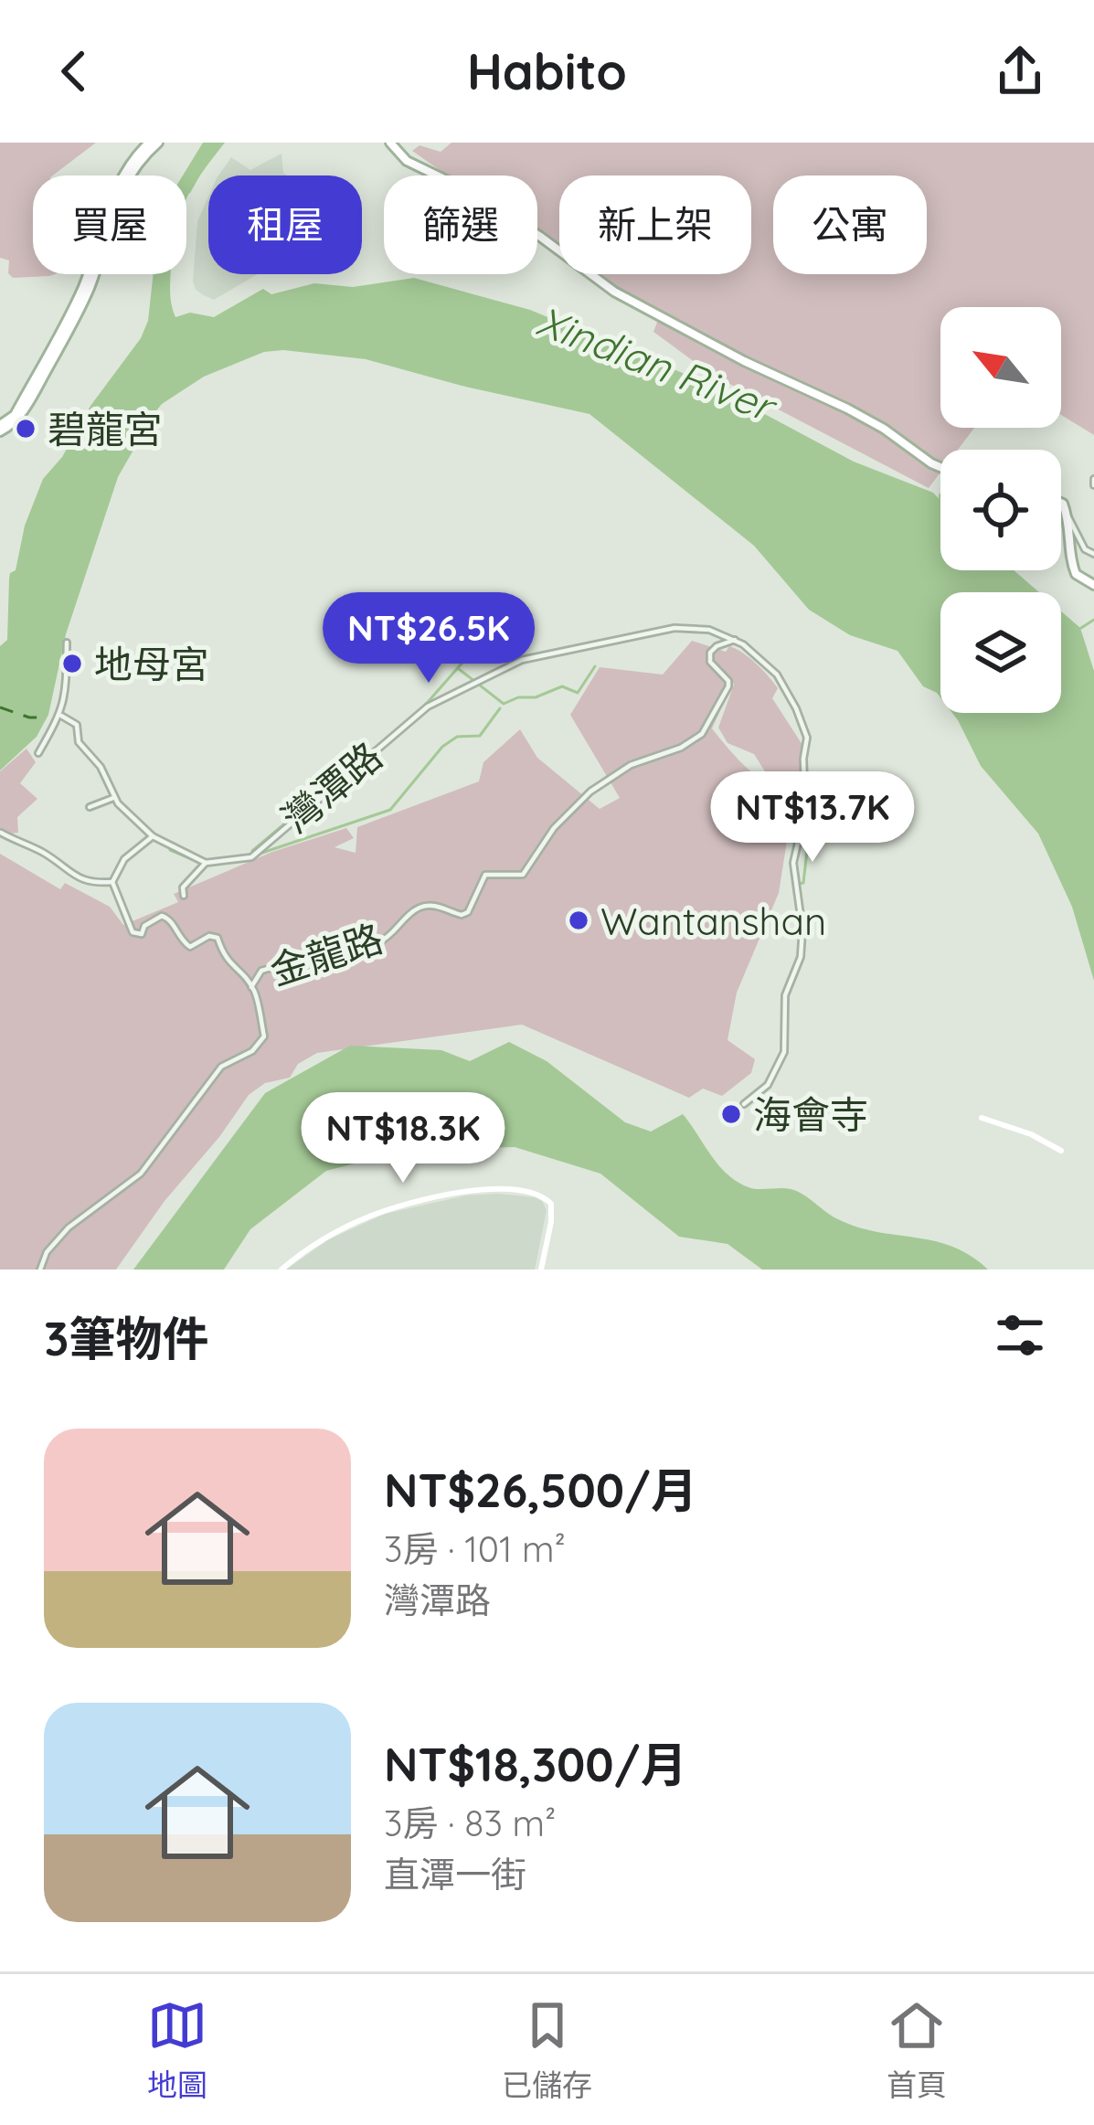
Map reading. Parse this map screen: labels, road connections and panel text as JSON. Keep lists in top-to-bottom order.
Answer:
{
  "streets": {
    "street": ["灣潭路", "金龍路"]
  },
  "crossings": [
    ["灣潭路", "金龍路"]
  ],
  "water": ["Xindian River"],
  "places": [
    "碧龍宮",
    "地母宮",
    "Wantanshan",
    "海會寺"
  ],
  "north": "top left",
  "page": {
    "header": "Habito",
    "chip": [
      "買屋",
      "租屋",
      "篩選",
      "新上架",
      "公寓"
    ],
    "price": ["NT$26.5K", "NT$13.7K", "NT$18.3K"],
    "heading": "3筆物件",
    "list": [
      {
        "name": "NT$26,500/月",
        "note": "3房 · 101 m² · 灣潭路"
      },
      {
        "name": "NT$18,300/月",
        "note": "3房 · 83 m² · 直潭一街"
      }
    ],
    "tabs": ["地圖", "已儲存", "首頁"]
  }
}
